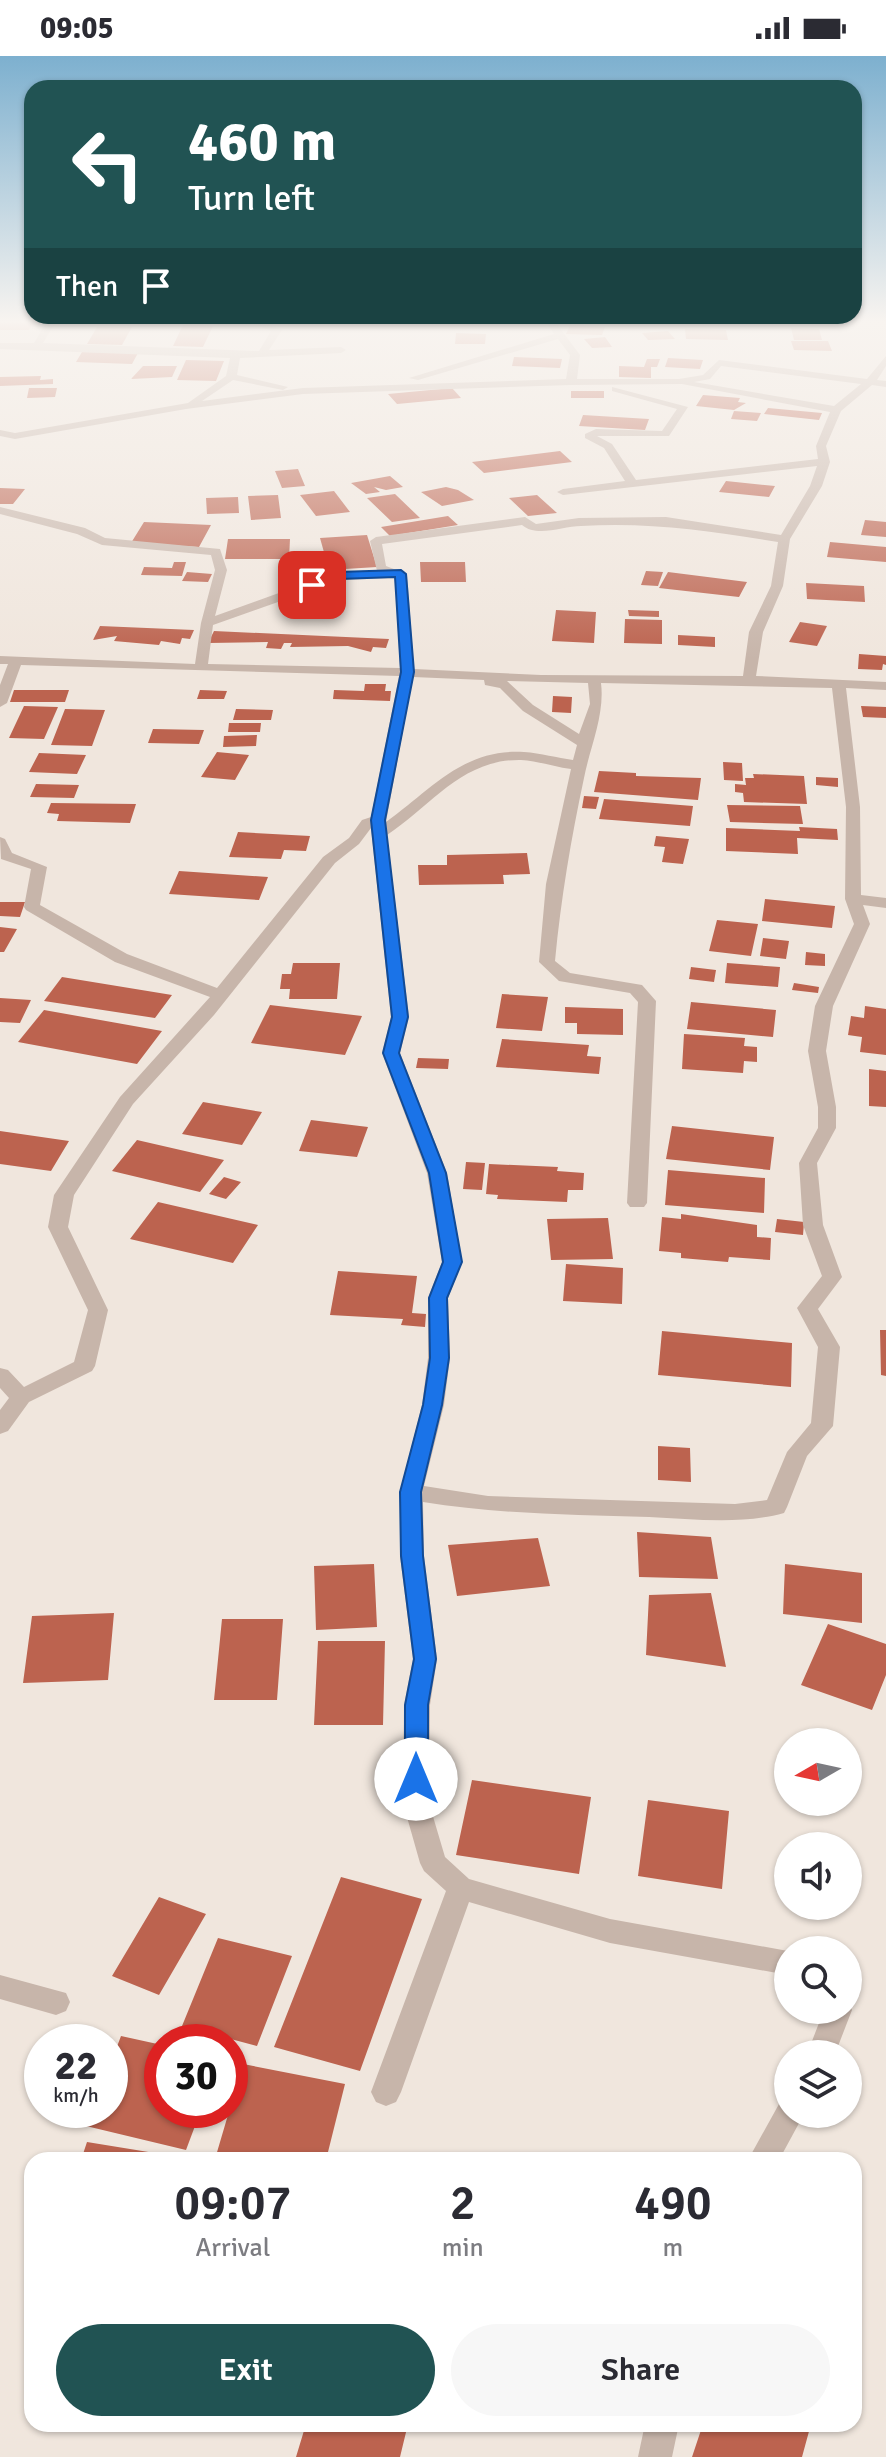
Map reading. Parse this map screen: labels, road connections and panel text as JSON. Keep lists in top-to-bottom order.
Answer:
{
  "north": "left",
  "page": {
    "status": "09:05",
    "turn": ["460 m", "Turn left"],
    "then": "Then",
    "speed": "22 km/h",
    "limit": "30",
    "eta": [
      "09:07",
      "Arrival",
      "2",
      "min",
      "490",
      "m"
    ],
    "buttons": ["Exit", "Share"]
  }
}
